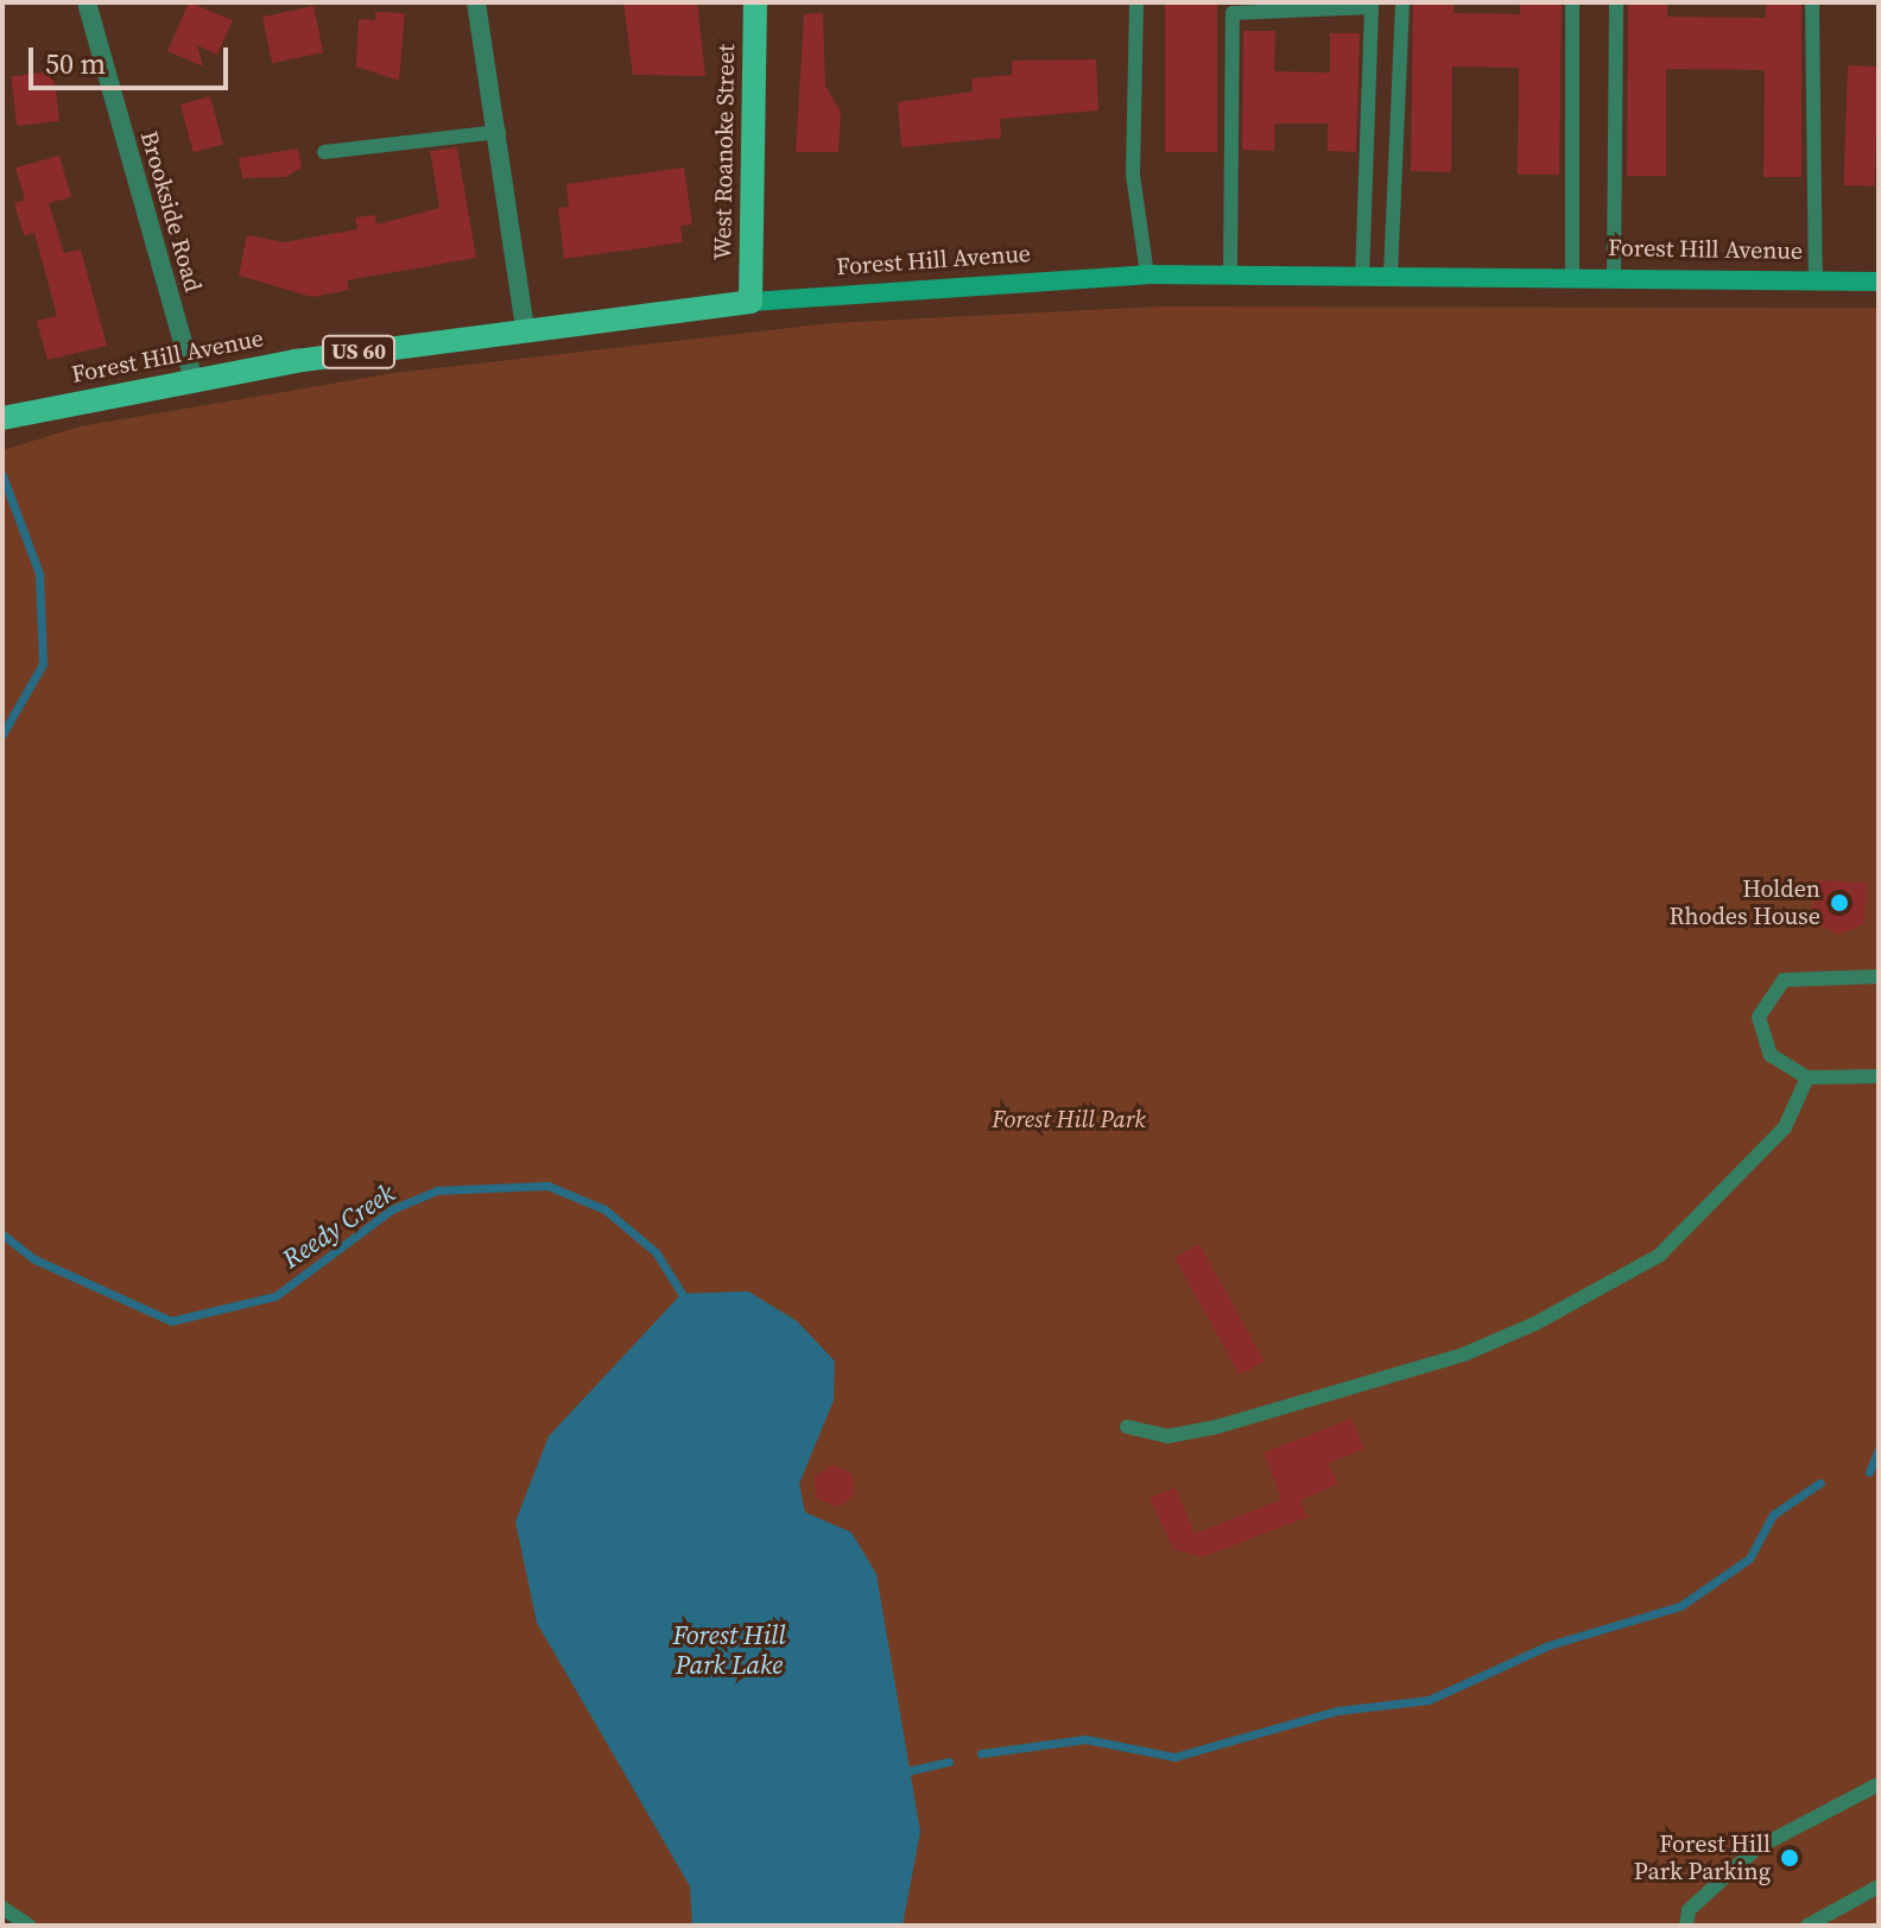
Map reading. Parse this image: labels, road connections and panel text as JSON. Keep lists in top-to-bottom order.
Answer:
{
  "streets": {
    "main road": ["West Roanoke Street", "Forest Hill Avenue", "US 60"],
    "street": ["Brookside Road"]
  },
  "crossings": [
    ["West Roanoke Street", "Forest Hill Avenue"],
    ["Brookside Road", "Forest Hill Avenue"]
  ],
  "water": ["Reedy Creek", "Forest Hill Park Lake"],
  "parks": ["Forest Hill Park"],
  "places": ["Holden Rhodes House", "Forest Hill Park Parking"],
  "scale_bar": "50 m"
}
